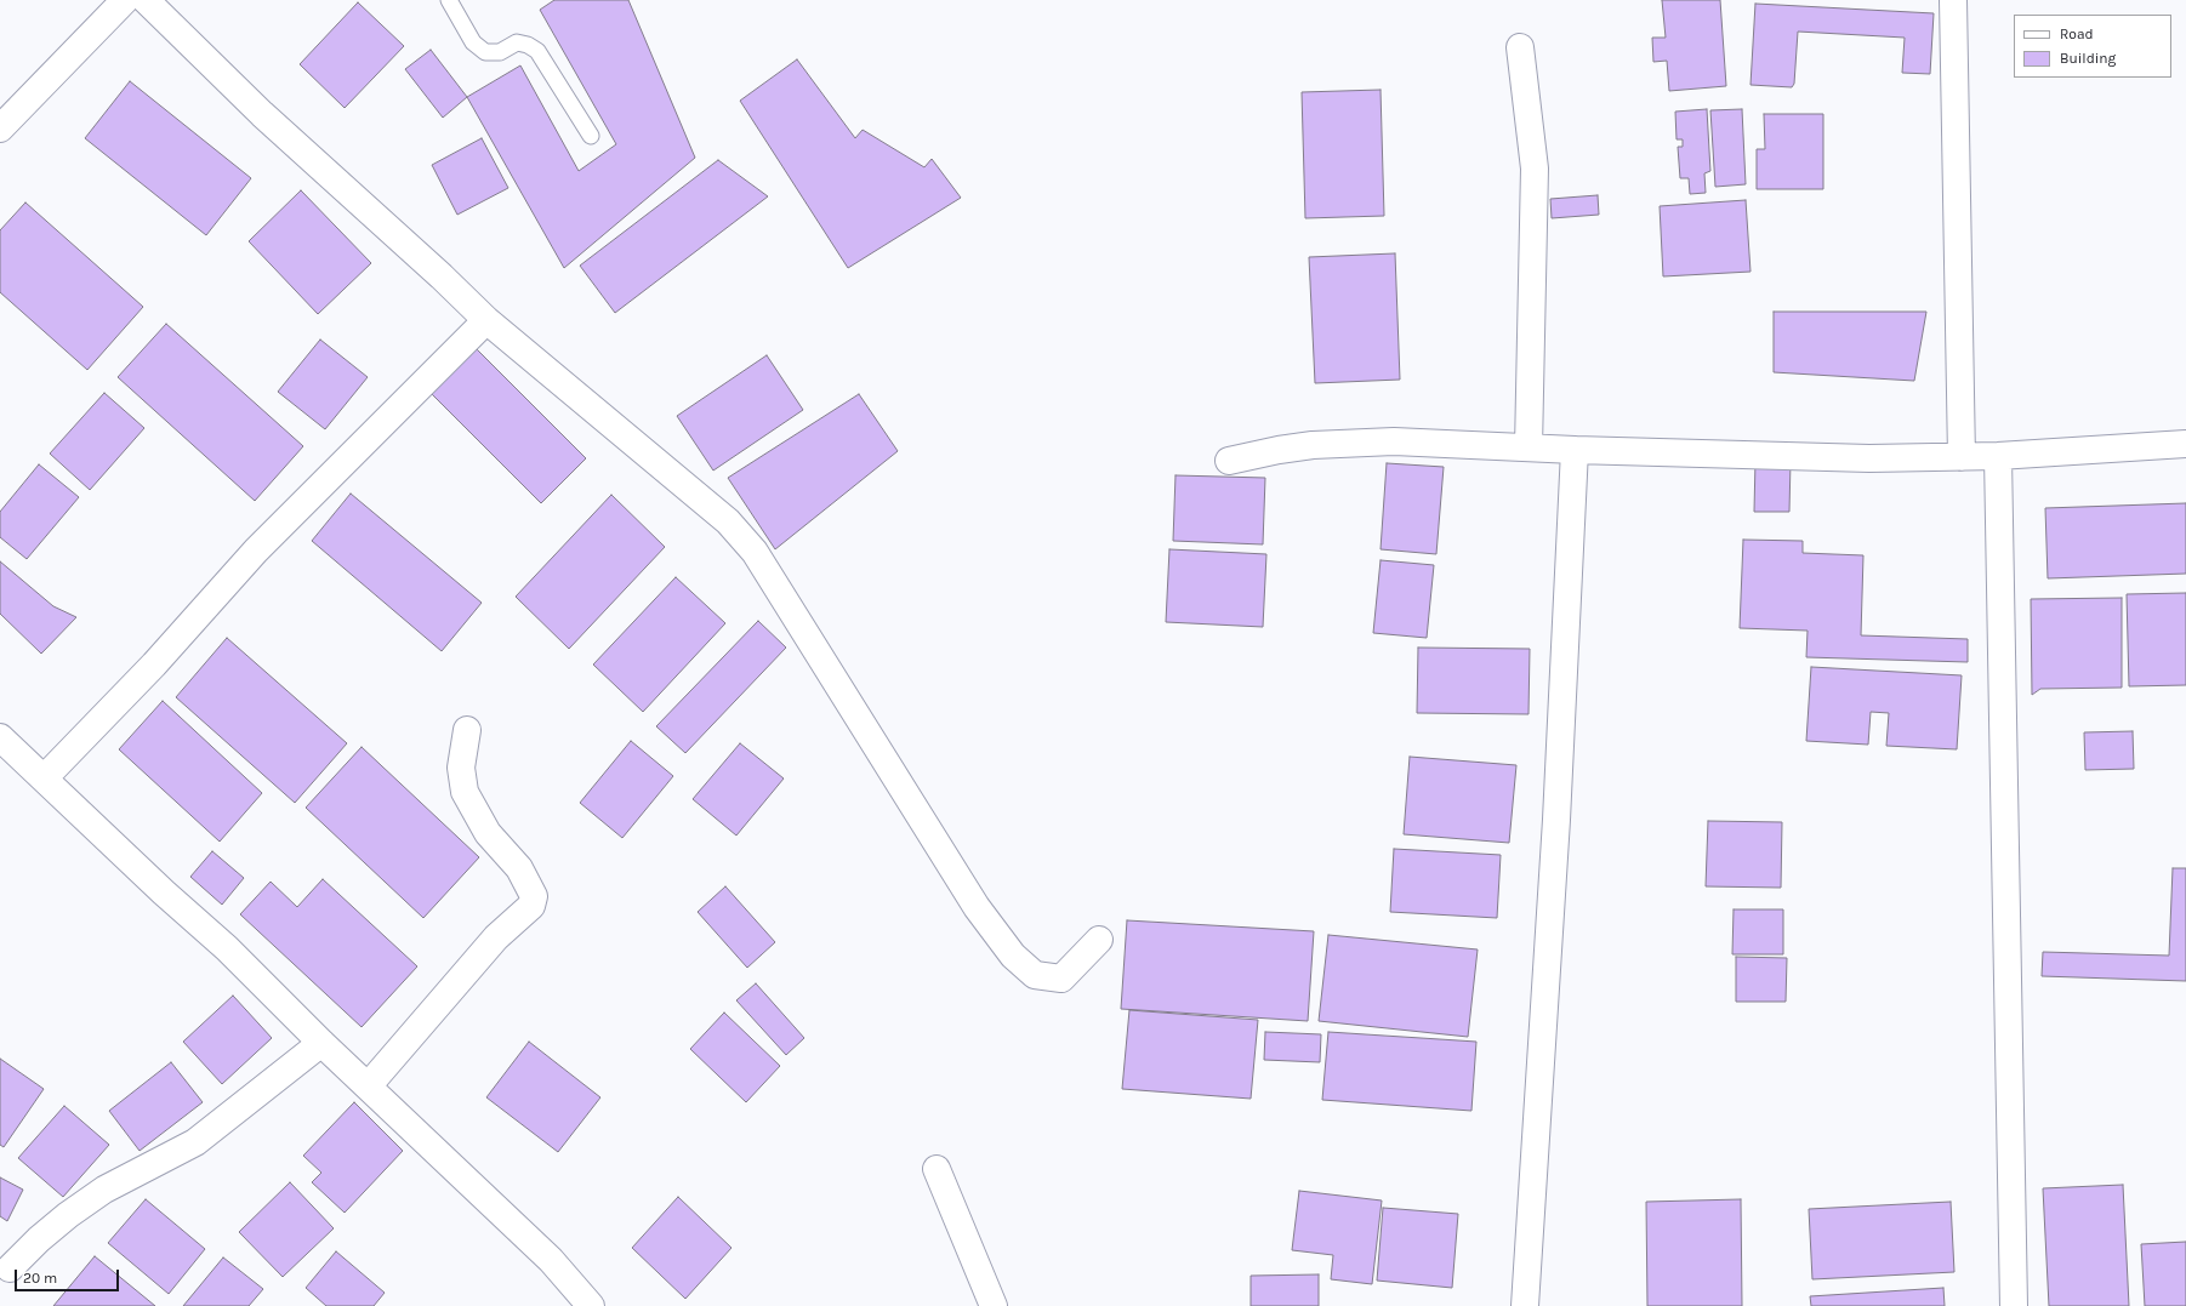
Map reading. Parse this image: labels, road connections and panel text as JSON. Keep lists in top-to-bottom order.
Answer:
{
  "legend": ["Road", "Building"],
  "scale_bar": "20 m"
}
